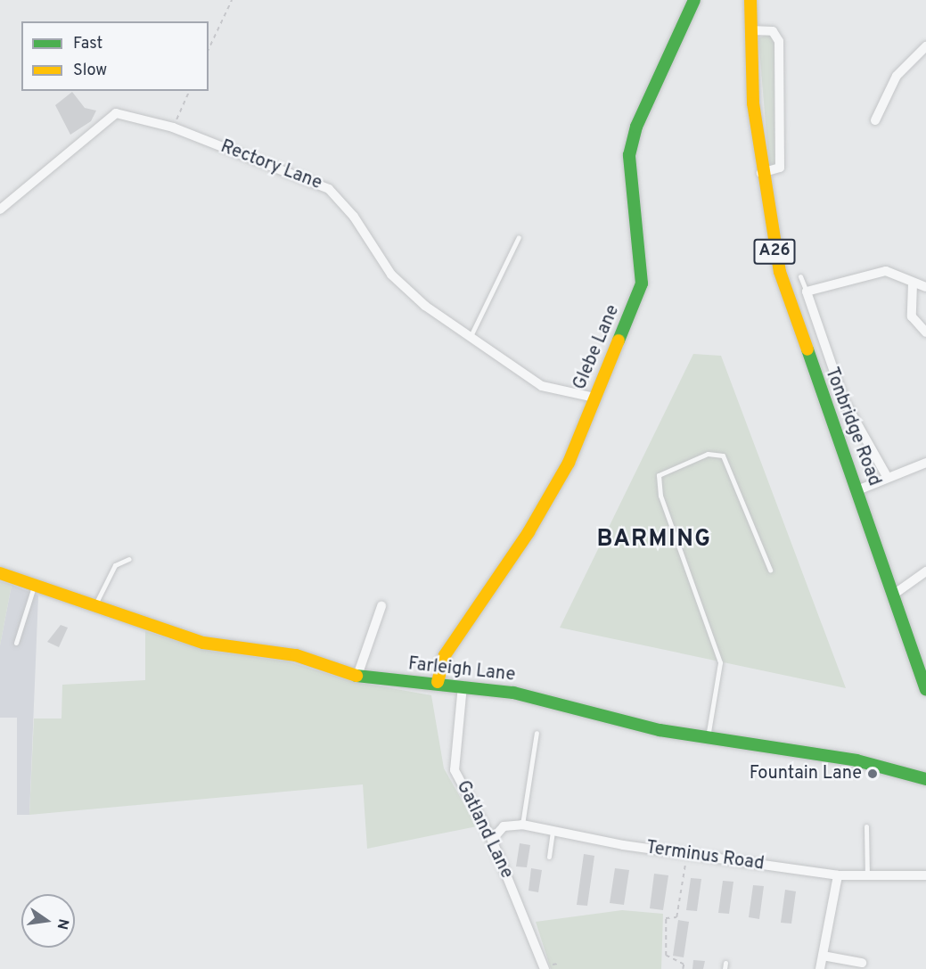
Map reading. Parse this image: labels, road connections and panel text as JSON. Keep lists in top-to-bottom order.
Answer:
{
  "streets": {
    "street": [
      "Rectory Lane",
      "A26",
      "Glebe Lane",
      "Tonbridge Road",
      "Farleigh Lane",
      "Gatland Lane",
      "Terminus Road"
    ]
  },
  "crossings": [
    ["Rectory Lane", "Glebe Lane"],
    ["Glebe Lane", "Farleigh Lane"],
    ["Farleigh Lane", "Gatland Lane"]
  ],
  "districts": ["BARMING"],
  "places": ["Fountain Lane"],
  "legend": ["Fast", "Slow"],
  "north": "right"
}
